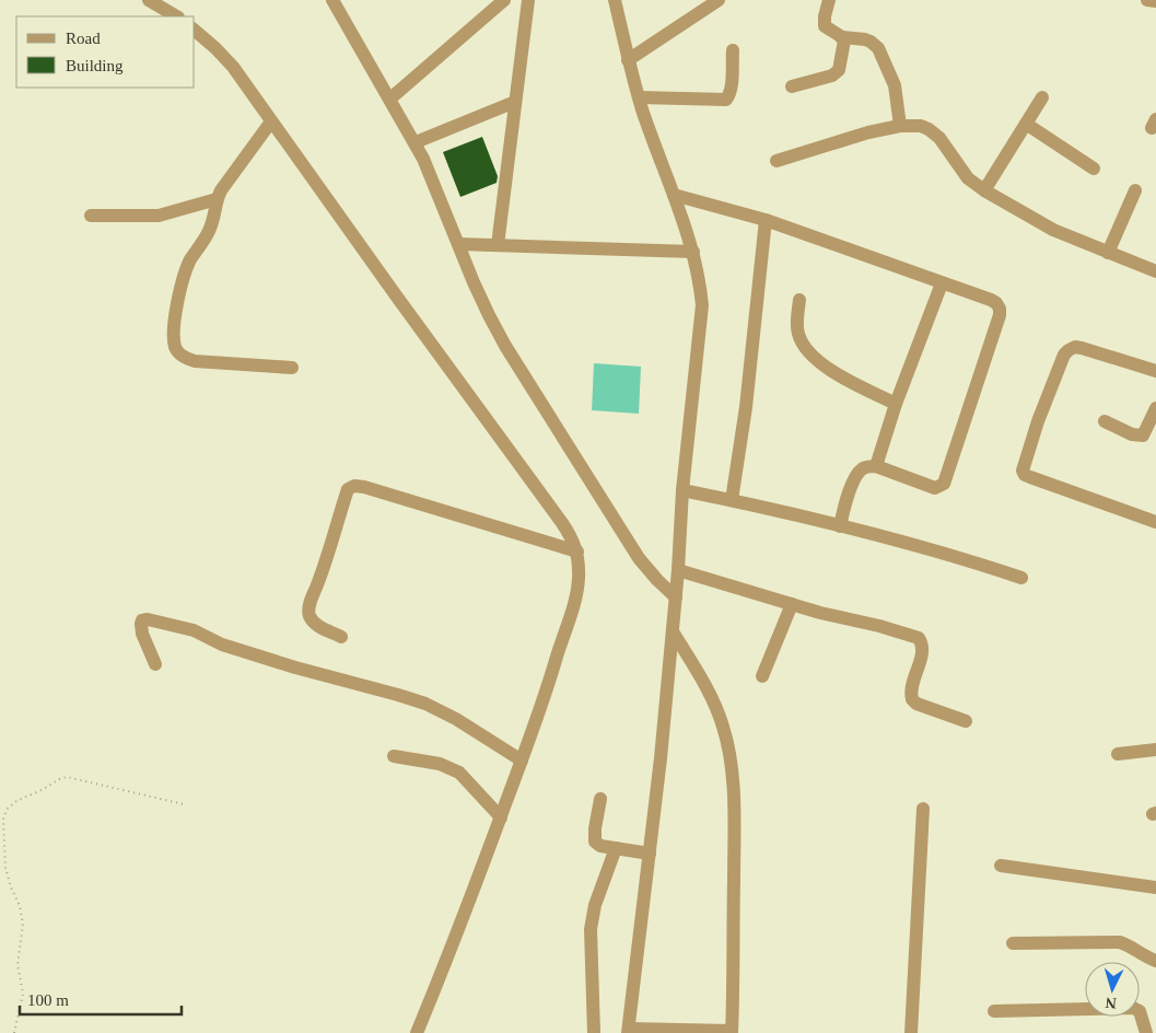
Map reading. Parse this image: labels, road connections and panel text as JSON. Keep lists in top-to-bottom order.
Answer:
{
  "legend": ["Road", "Building"],
  "scale_bar": "100 m",
  "north": "bottom"
}
